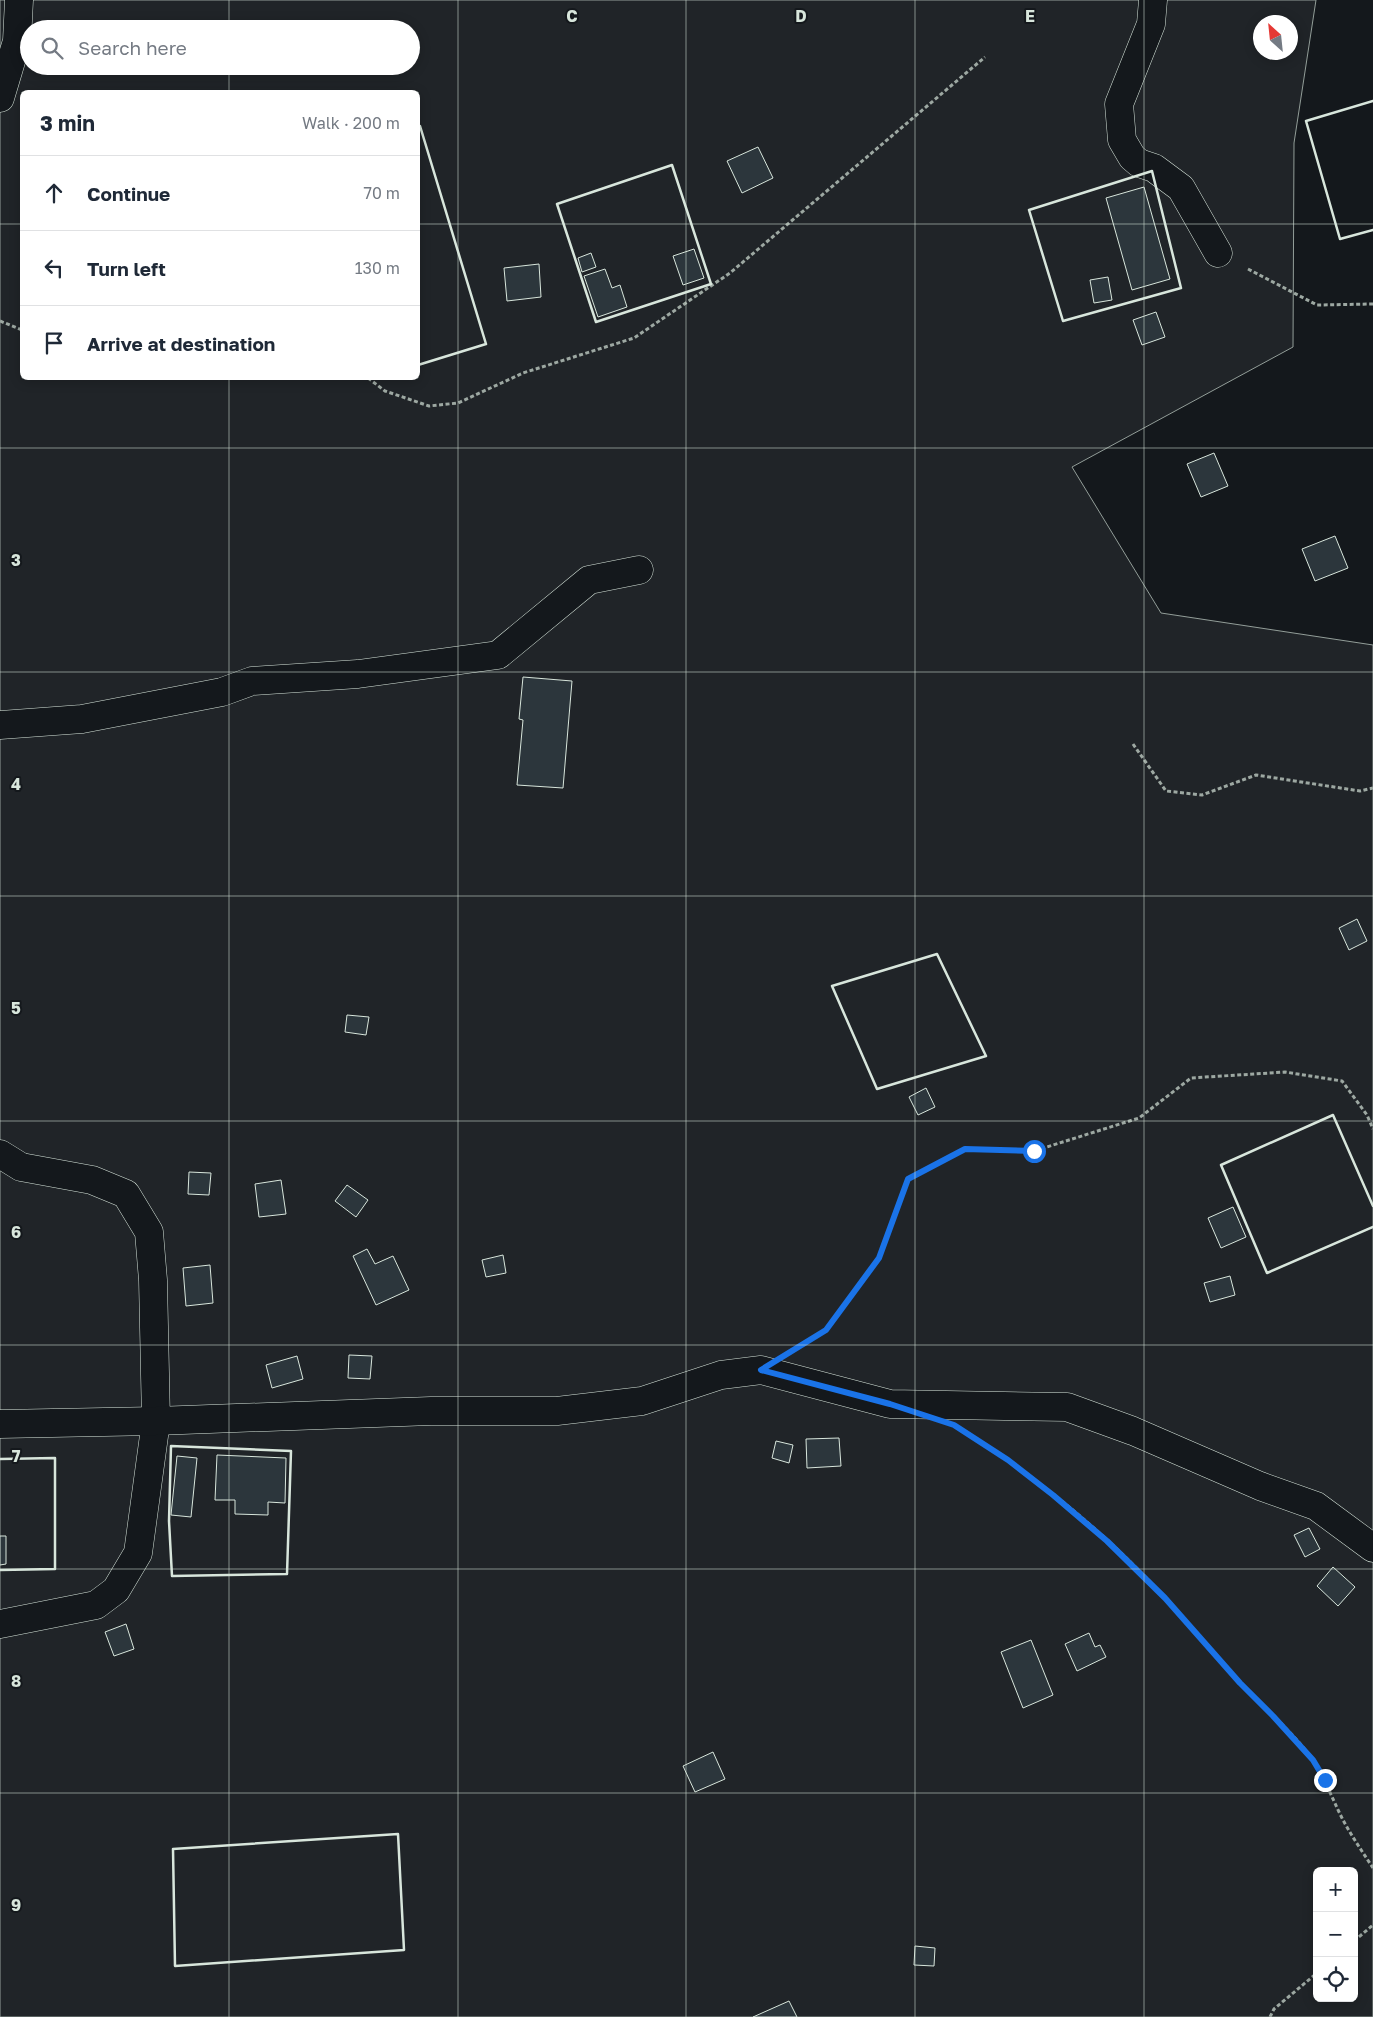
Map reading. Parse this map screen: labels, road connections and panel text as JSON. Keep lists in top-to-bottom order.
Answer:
{
  "north": "top left",
  "page": {
    "search": "Search here",
    "heading": ["3 min", "Walk · 200 m"],
    "list": [
      ["Continue", "70 m"],
      ["Turn left", "130 m"],
      "Arrive at destination"
    ],
    "map_buttons": ["+", "−"]
  },
  "grid": {
    "columns": ["C", "D", "E"],
    "rows": [
      "3",
      "4",
      "5",
      "6",
      "7",
      "8",
      "9"
    ]
  }
}
